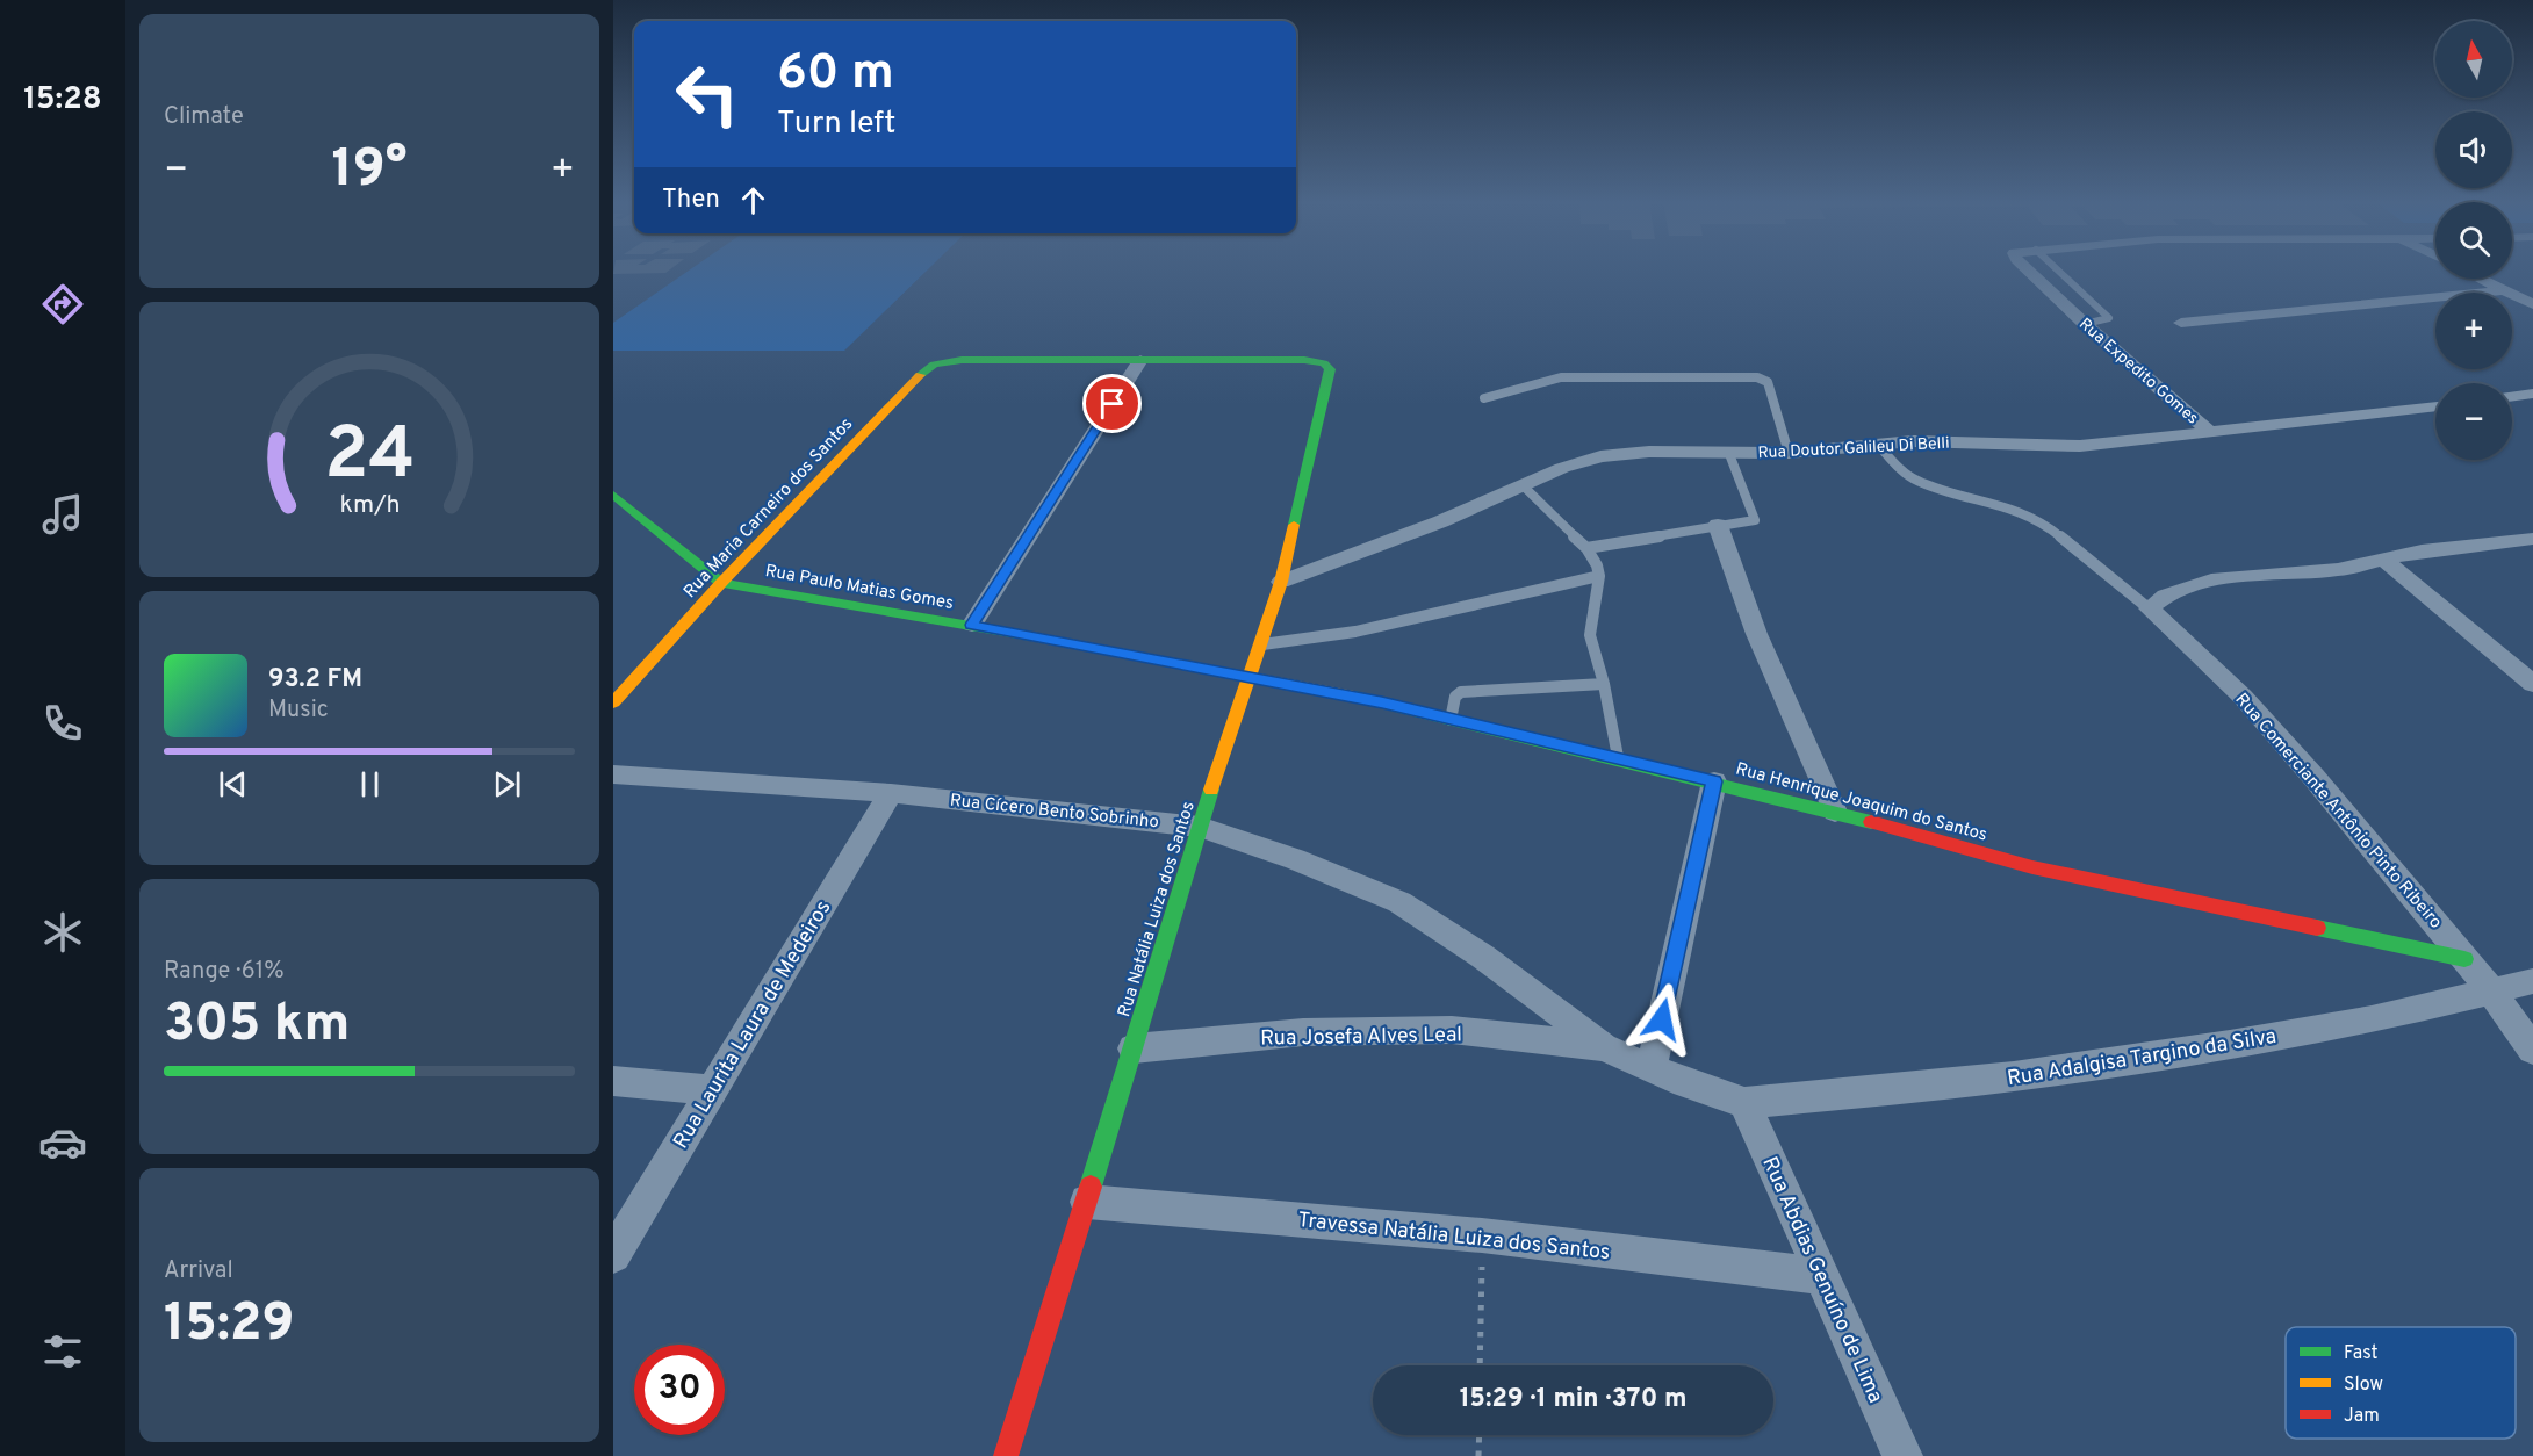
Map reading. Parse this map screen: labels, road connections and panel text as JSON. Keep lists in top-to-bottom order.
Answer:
{
  "streets": {
    "street": [
      "Rua Expedito Gomes",
      "Rua Doutor Galileu Di Belli",
      "Rua Maria Carneiro dos Santos",
      "Rua Paulo Matias Gomes",
      "Rua Henrique Joaquim do Santos",
      "Rua Cícero Bento Sobrinho",
      "Rua Comerciante Antônio Pinto Ribeiro",
      "Rua Natália Luiza dos Santos",
      "Rua Laurita Laura de Medeiros",
      "Rua Josefa Alves Leal",
      "Rua Adalgisa Targino da Silva",
      "Travessa Natália Luiza dos Santos",
      "Rua Abdias Genuíno de Lima"
    ]
  },
  "crossings": [
    ["Rua Expedito Gomes", "Rua Doutor Galileu Di Belli"],
    ["Rua Doutor Galileu Di Belli", "Rua Comerciante Antônio Pinto Ribeiro"],
    ["Rua Doutor Galileu Di Belli", "Rua Natália Luiza dos Santos"],
    ["Rua Maria Carneiro dos Santos", "Rua Paulo Matias Gomes"],
    ["Rua Maria Carneiro dos Santos", "Rua Natália Luiza dos Santos"],
    ["Rua Paulo Matias Gomes", "Rua Henrique Joaquim do Santos"],
    ["Rua Paulo Matias Gomes", "Rua Natália Luiza dos Santos"],
    ["Rua Henrique Joaquim do Santos", "Rua Comerciante Antônio Pinto Ribeiro"],
    ["Rua Henrique Joaquim do Santos", "Rua Natália Luiza dos Santos"],
    ["Rua Cícero Bento Sobrinho", "Rua Natália Luiza dos Santos"],
    ["Rua Cícero Bento Sobrinho", "Rua Laurita Laura de Medeiros"],
    ["Rua Cícero Bento Sobrinho", "Rua Josefa Alves Leal"],
    ["Rua Comerciante Antônio Pinto Ribeiro", "Rua Adalgisa Targino da Silva"],
    ["Rua Natália Luiza dos Santos", "Rua Josefa Alves Leal"],
    ["Rua Natália Luiza dos Santos", "Travessa Natália Luiza dos Santos"],
    ["Rua Josefa Alves Leal", "Rua Adalgisa Targino da Silva"],
    ["Rua Josefa Alves Leal", "Rua Abdias Genuíno de Lima"],
    ["Rua Adalgisa Targino da Silva", "Rua Abdias Genuíno de Lima"],
    ["Travessa Natália Luiza dos Santos", "Rua Abdias Genuíno de Lima"]
  ],
  "legend": ["Fast", "Slow", "Jam"],
  "north": "top",
  "page": {
    "tabs": "15:28",
    "tile": [
      "Climate",
      ["Range · 61%", "305 km"],
      ["Arrival", "15:29"]
    ],
    "map_buttons": ["+", "−"],
    "turn": ["60 m", "Turn left"],
    "heat": ["−", "19°", "+"],
    "then": "Then",
    "song": ["93.2 FM", "Music"],
    "limit": "30",
    "trip": "15:29 · 1 min · 370 m",
    "gauge": ["24", "km/h"]
  }
}
